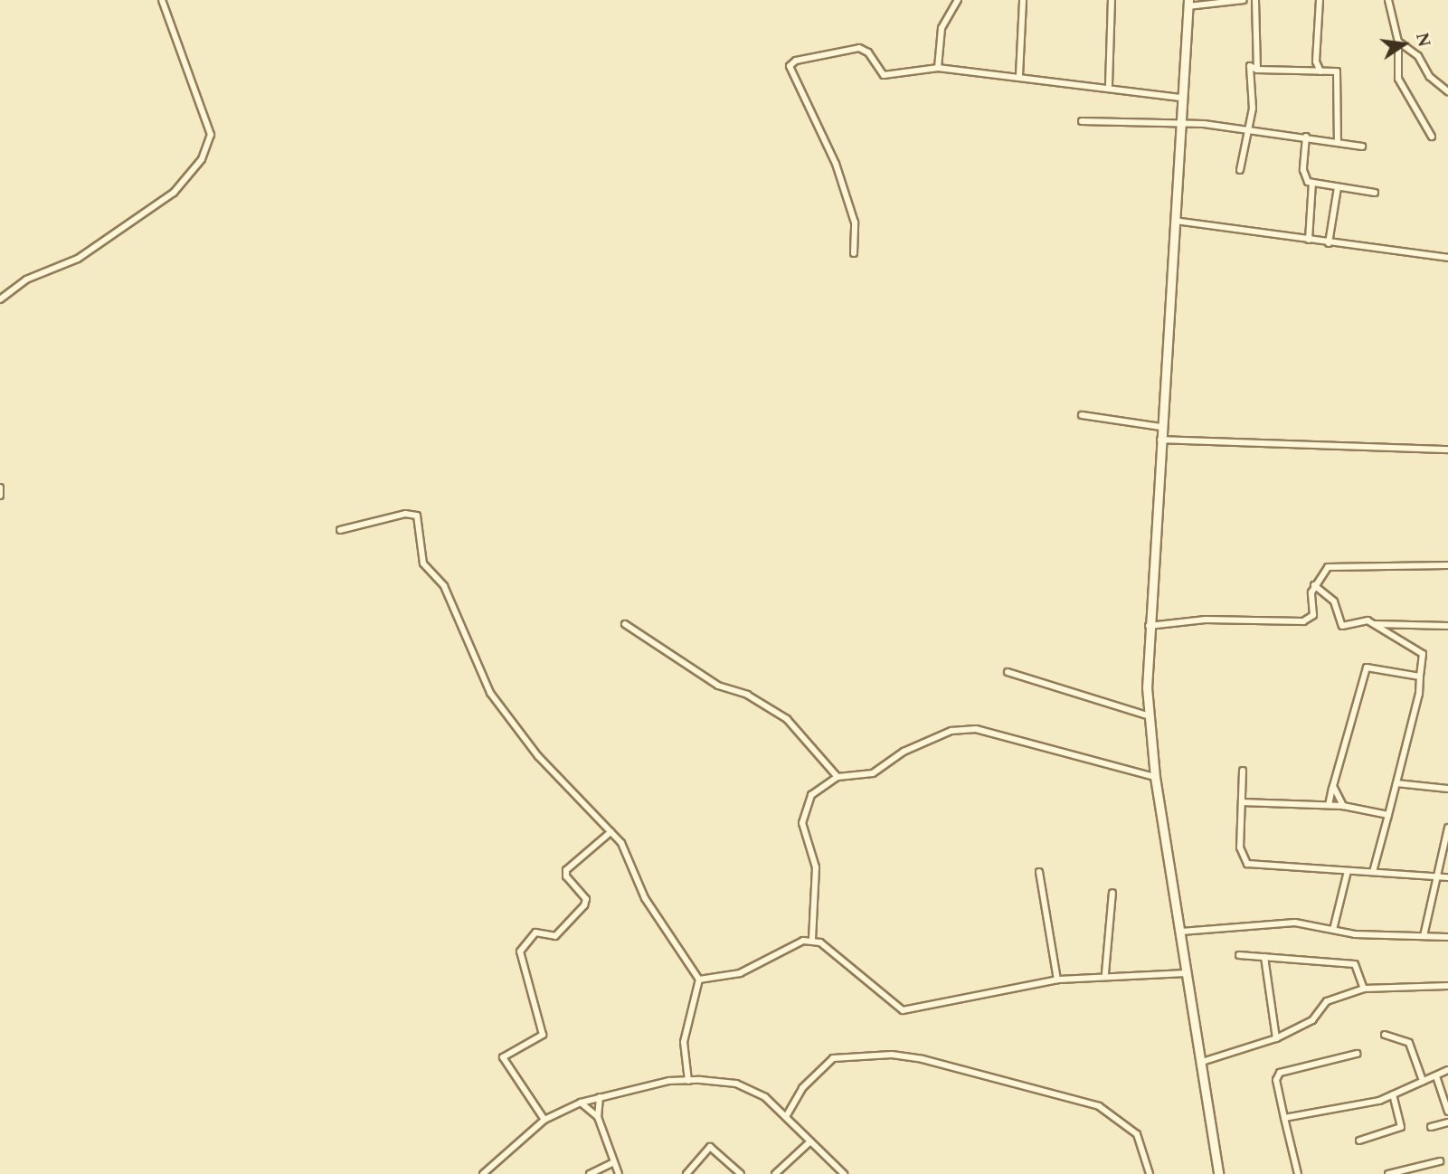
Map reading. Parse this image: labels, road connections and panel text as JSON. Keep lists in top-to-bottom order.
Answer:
{
  "north": "right"
}
